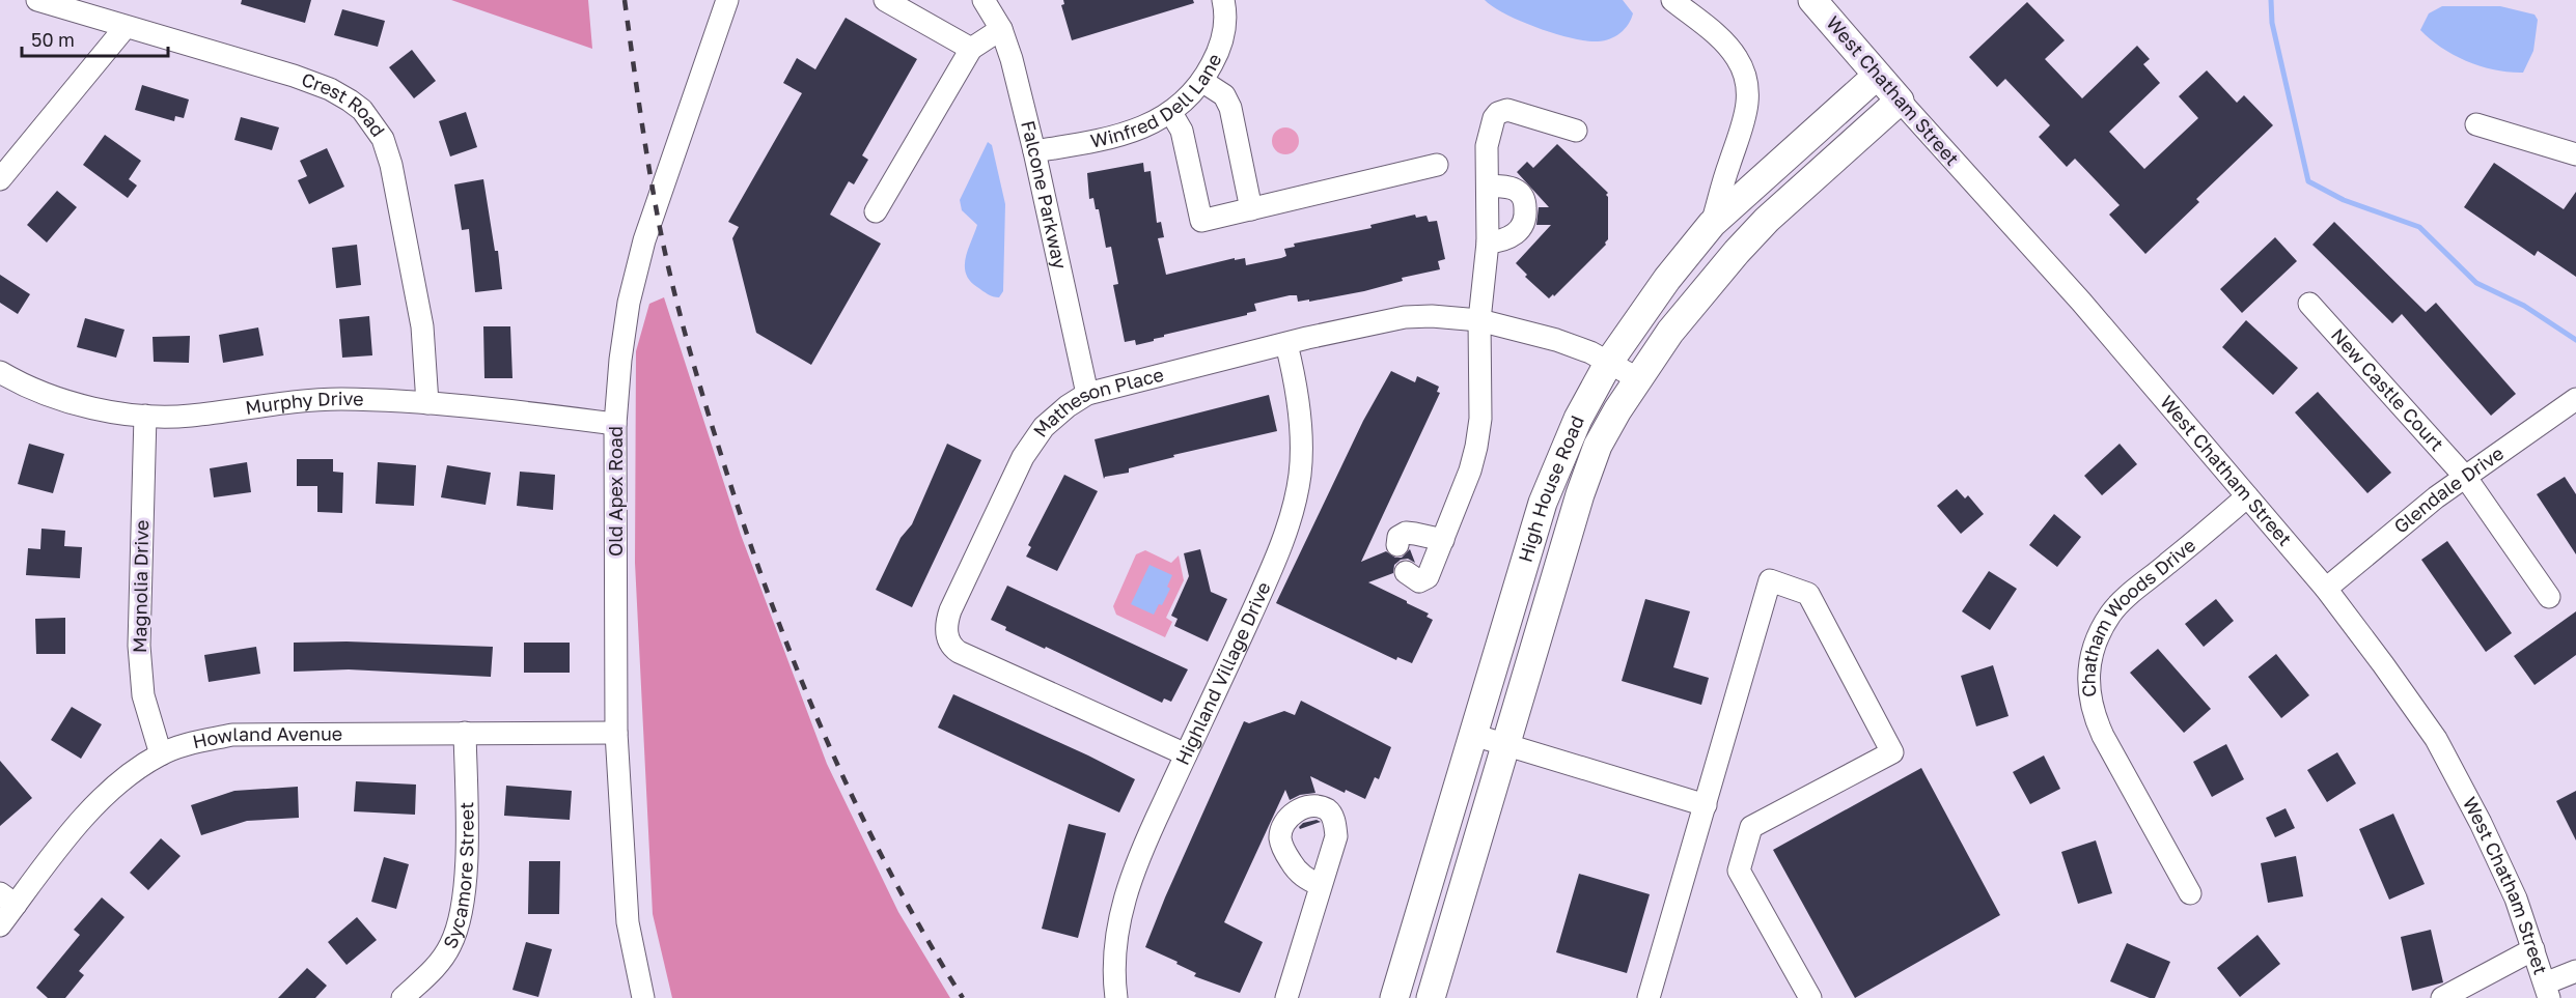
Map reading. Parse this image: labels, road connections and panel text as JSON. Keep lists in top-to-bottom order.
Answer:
{
  "streets": {
    "main road": ["West Chatham Street", "High House Road"],
    "street": [
      "Winfred Dell Lane",
      "Crest Road",
      "Falcone Parkway",
      "New Castle Court",
      "Murphy Drive",
      "Matheson Place",
      "Old Apex Road",
      "Glendale Drive",
      "Magnolia Drive",
      "Chatham Woods Drive",
      "Highland Village Drive",
      "Howland Avenue",
      "Sycamore Street"
    ]
  },
  "crossings": [
    ["West Chatham Street", "High House Road"],
    ["West Chatham Street", "Glendale Drive"],
    ["West Chatham Street", "Chatham Woods Drive"],
    ["Winfred Dell Lane", "Falcone Parkway"],
    ["Crest Road", "Murphy Drive"],
    ["Falcone Parkway", "Matheson Place"],
    ["New Castle Court", "Glendale Drive"],
    ["Murphy Drive", "Old Apex Road"],
    ["Murphy Drive", "Magnolia Drive"],
    ["Matheson Place", "High House Road"],
    ["Matheson Place", "Highland Village Drive"],
    ["Old Apex Road", "Howland Avenue"],
    ["Magnolia Drive", "Howland Avenue"],
    ["Howland Avenue", "Sycamore Street"]
  ],
  "scale_bar": "50 m"
}
